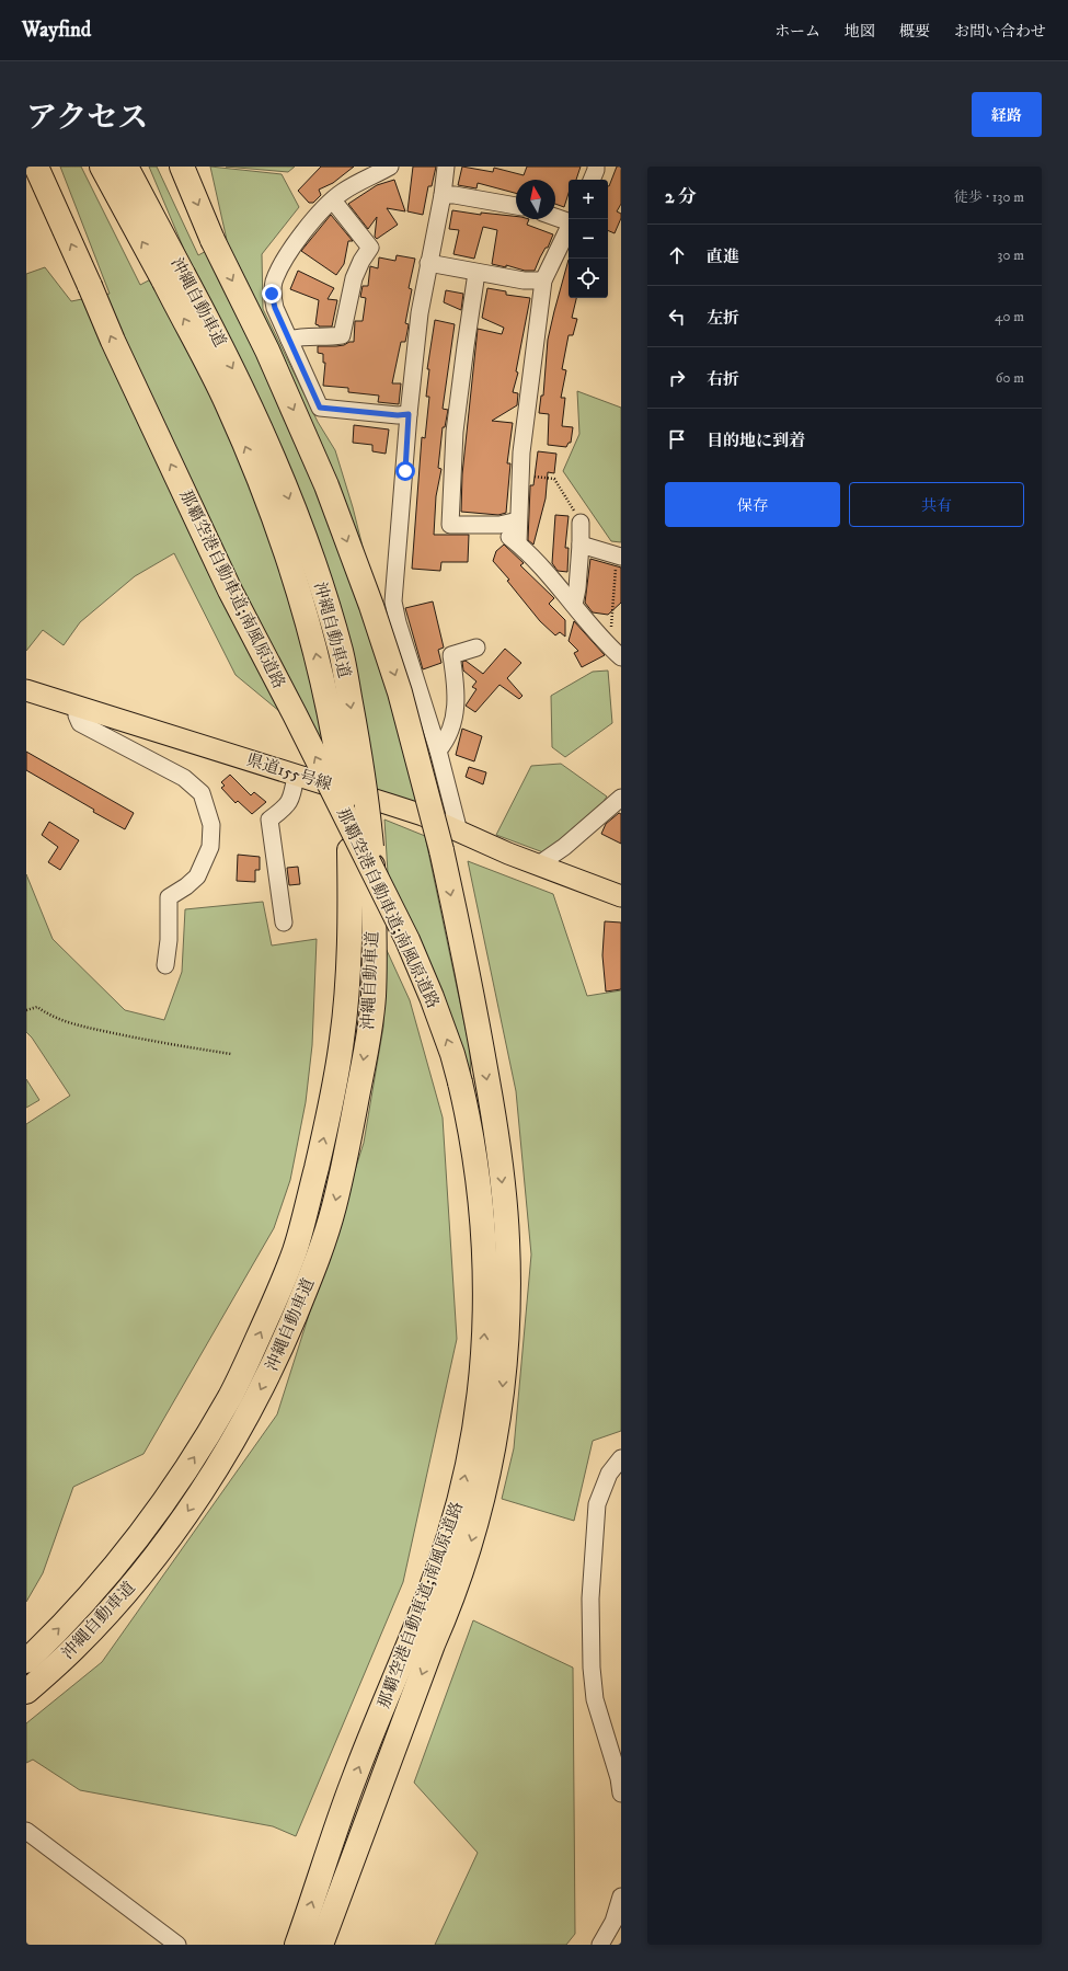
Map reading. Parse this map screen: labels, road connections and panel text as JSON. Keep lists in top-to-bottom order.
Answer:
{
  "streets": {
    "highway": ["沖縄自動車道", "那覇空港自動車道;南風原道路"],
    "main road": ["県道155号線"]
  },
  "north": "top",
  "page": {
    "header": "Wayfind",
    "nav": [
      "ホーム",
      "地図",
      "概要",
      "お問い合わせ"
    ],
    "title": "アクセス",
    "buttons": [
      "経路",
      ["保存", "共有"]
    ],
    "heading": ["2 分", "徒歩 · 130 m"],
    "map_buttons": ["+", "−"],
    "list": [
      ["直進", "30 m"],
      ["左折", "40 m"],
      ["右折", "60 m"],
      "目的地に到着"
    ]
  }
}
